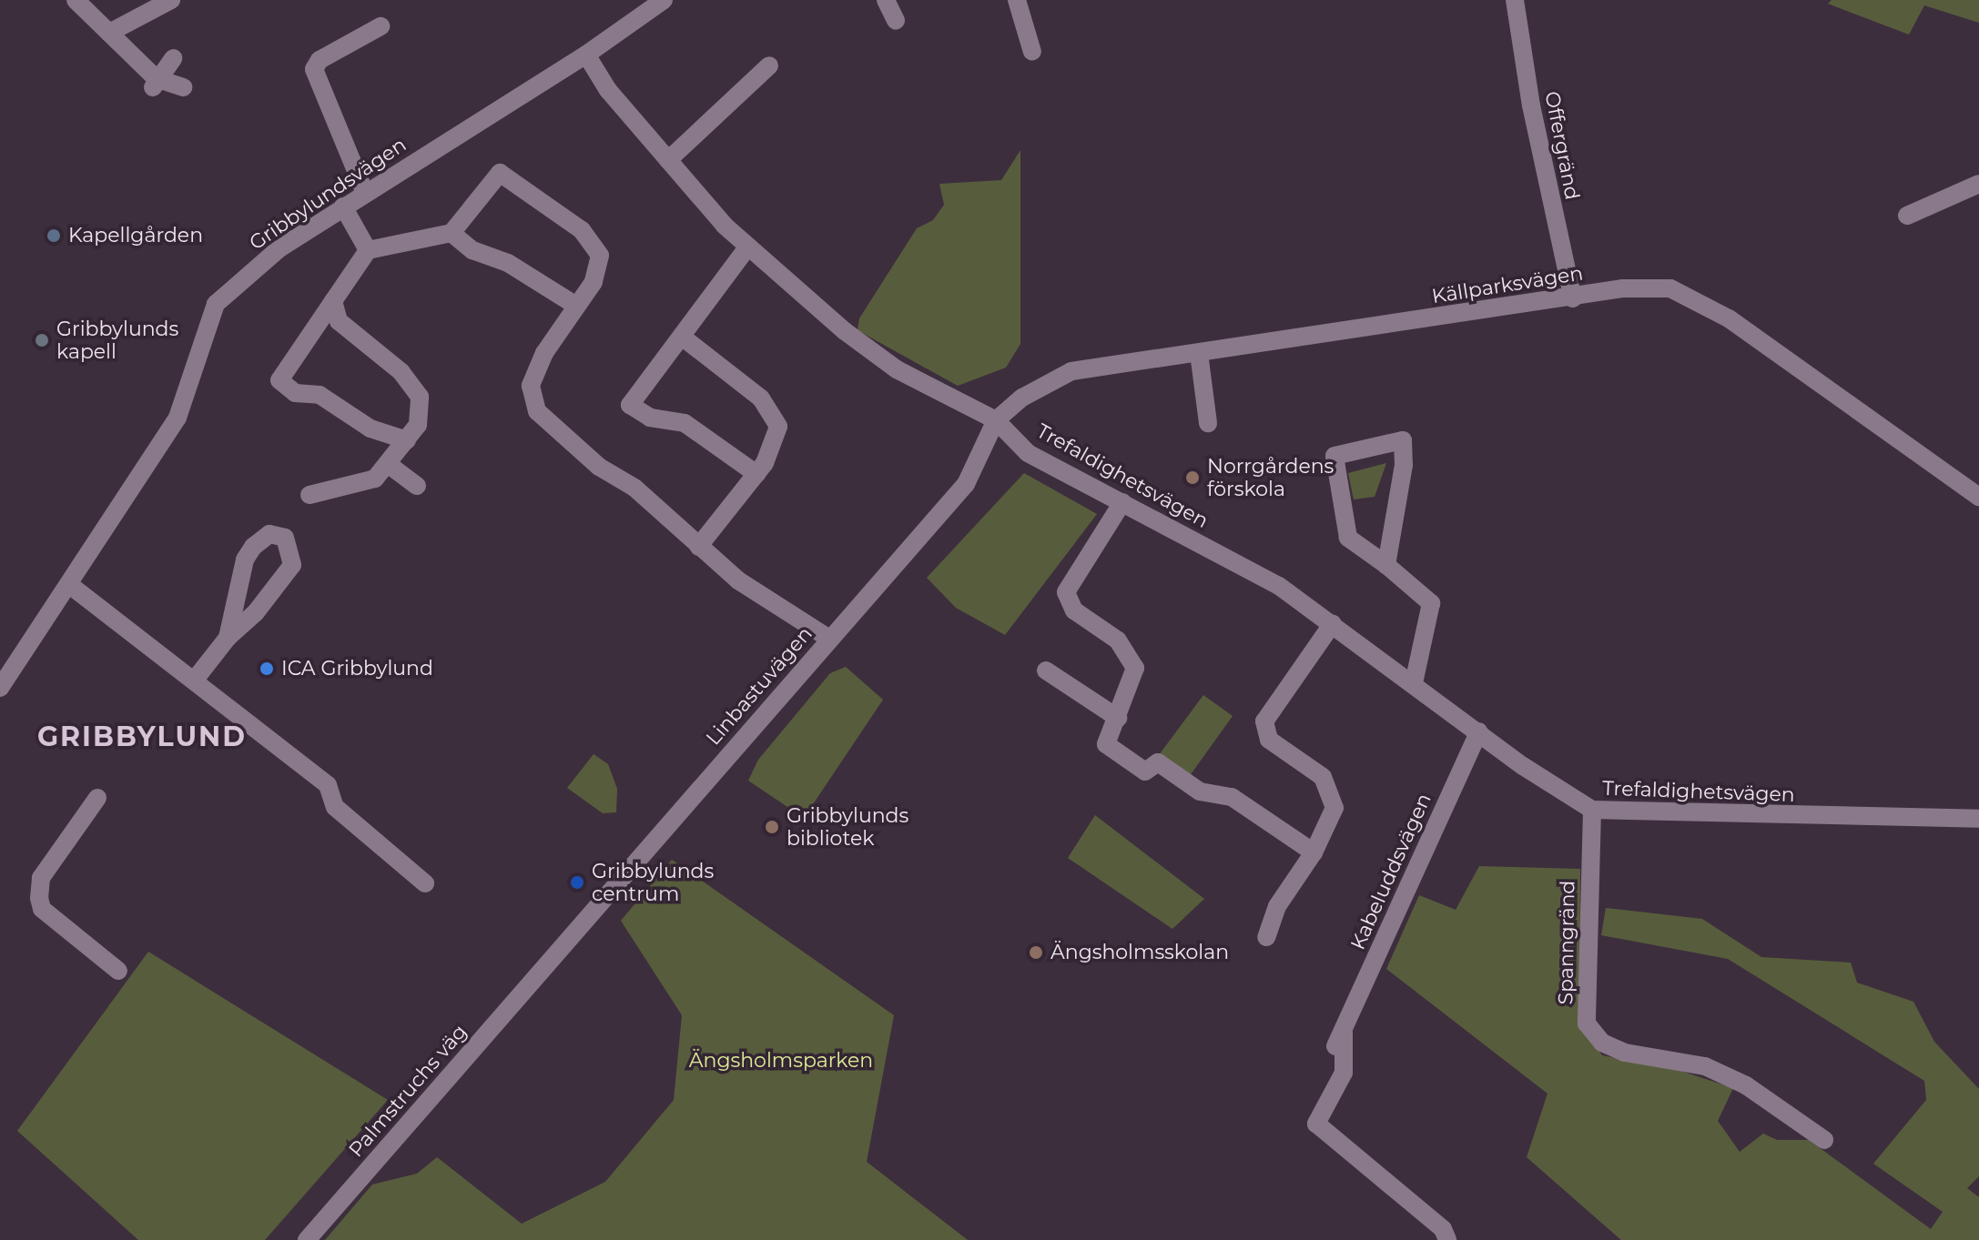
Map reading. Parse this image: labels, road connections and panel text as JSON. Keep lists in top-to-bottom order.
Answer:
{
  "streets": {
    "street": [
      "Offergränd",
      "Gribbylundsvägen",
      "Källparksvägen",
      "Trefaldighetsvägen",
      "Linbastuvägen",
      "Kabeluddsvägen",
      "Spanngränd",
      "Palmstruchs väg"
    ]
  },
  "crossings": [
    ["Offergränd", "Källparksvägen"],
    ["Gribbylundsvägen", "Trefaldighetsvägen"],
    ["Källparksvägen", "Trefaldighetsvägen"],
    ["Källparksvägen", "Linbastuvägen"],
    ["Trefaldighetsvägen", "Linbastuvägen"],
    ["Trefaldighetsvägen", "Kabeluddsvägen"],
    ["Trefaldighetsvägen", "Spanngränd"],
    ["Linbastuvägen", "Palmstruchs väg"]
  ],
  "districts": ["GRIBBYLUND"],
  "parks": ["Ängsholmsparken"],
  "places": [
    "Kapellgården",
    "Gribbylunds kapell",
    "Norrgårdens förskola",
    "ICA Gribbylund",
    "Gribbylunds bibliotek",
    "Gribbylunds centrum",
    "Ängsholmsskolan"
  ]
}
